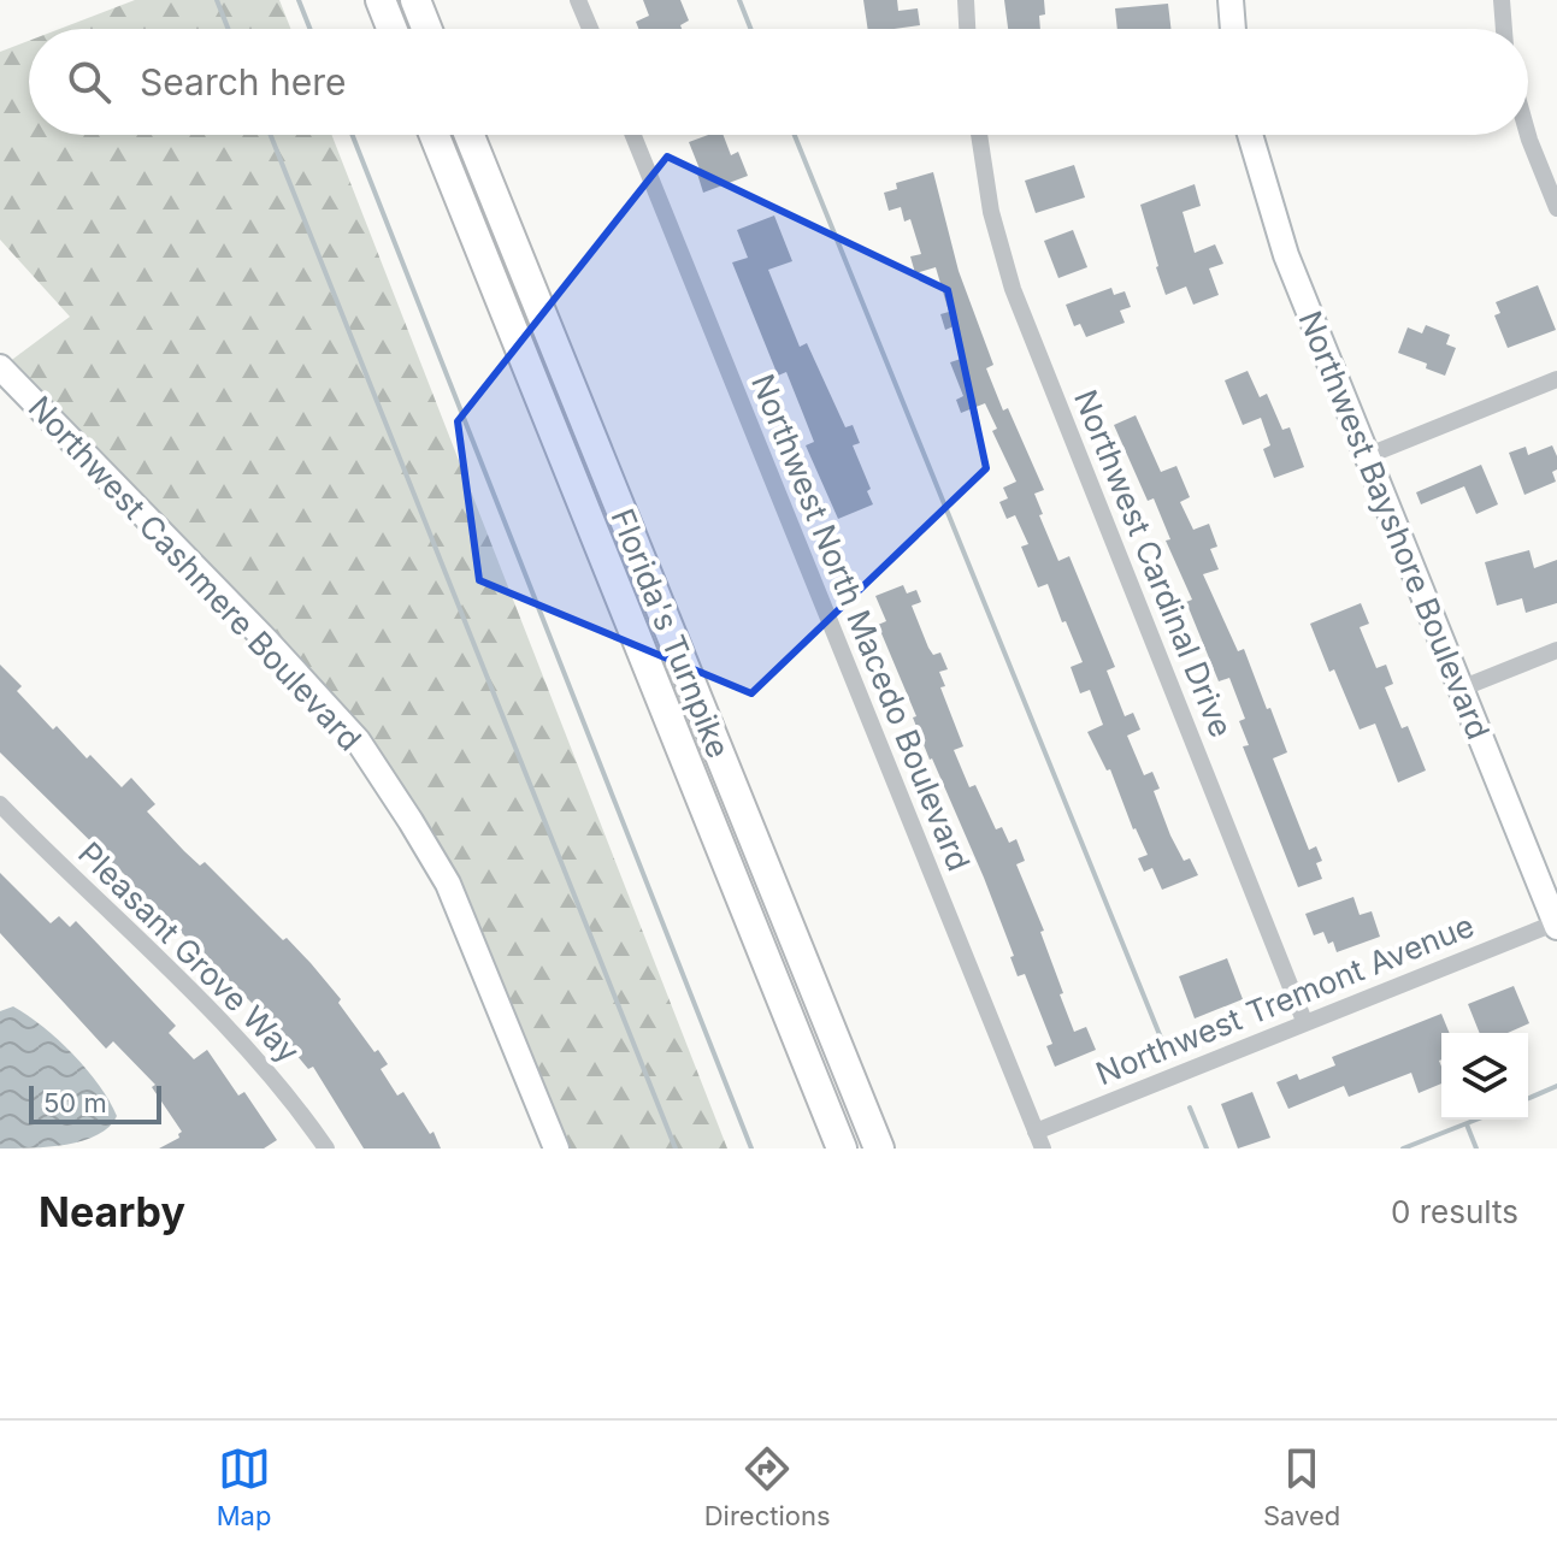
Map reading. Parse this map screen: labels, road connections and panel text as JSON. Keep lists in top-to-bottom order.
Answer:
{
  "streets": {
    "highway": ["Florida's Turnpike"],
    "street": [
      "Northwest Bayshore Boulevard",
      "Northwest Cardinal Drive",
      "Northwest Cashmere Boulevard",
      "Northwest North Macedo Boulevard",
      "Pleasant Grove Way",
      "Northwest Tremont Avenue"
    ]
  },
  "crossings": [
    ["Northwest Bayshore Boulevard", "Northwest Tremont Avenue"],
    ["Northwest Cardinal Drive", "Northwest Tremont Avenue"],
    ["Northwest North Macedo Boulevard", "Northwest Tremont Avenue"]
  ],
  "scale_bar": "50 m",
  "page": {
    "search": "Search here",
    "scale": "50 m",
    "heading": ["Nearby", "0 results"],
    "nav": ["Map", "Directions", "Saved"]
  }
}
